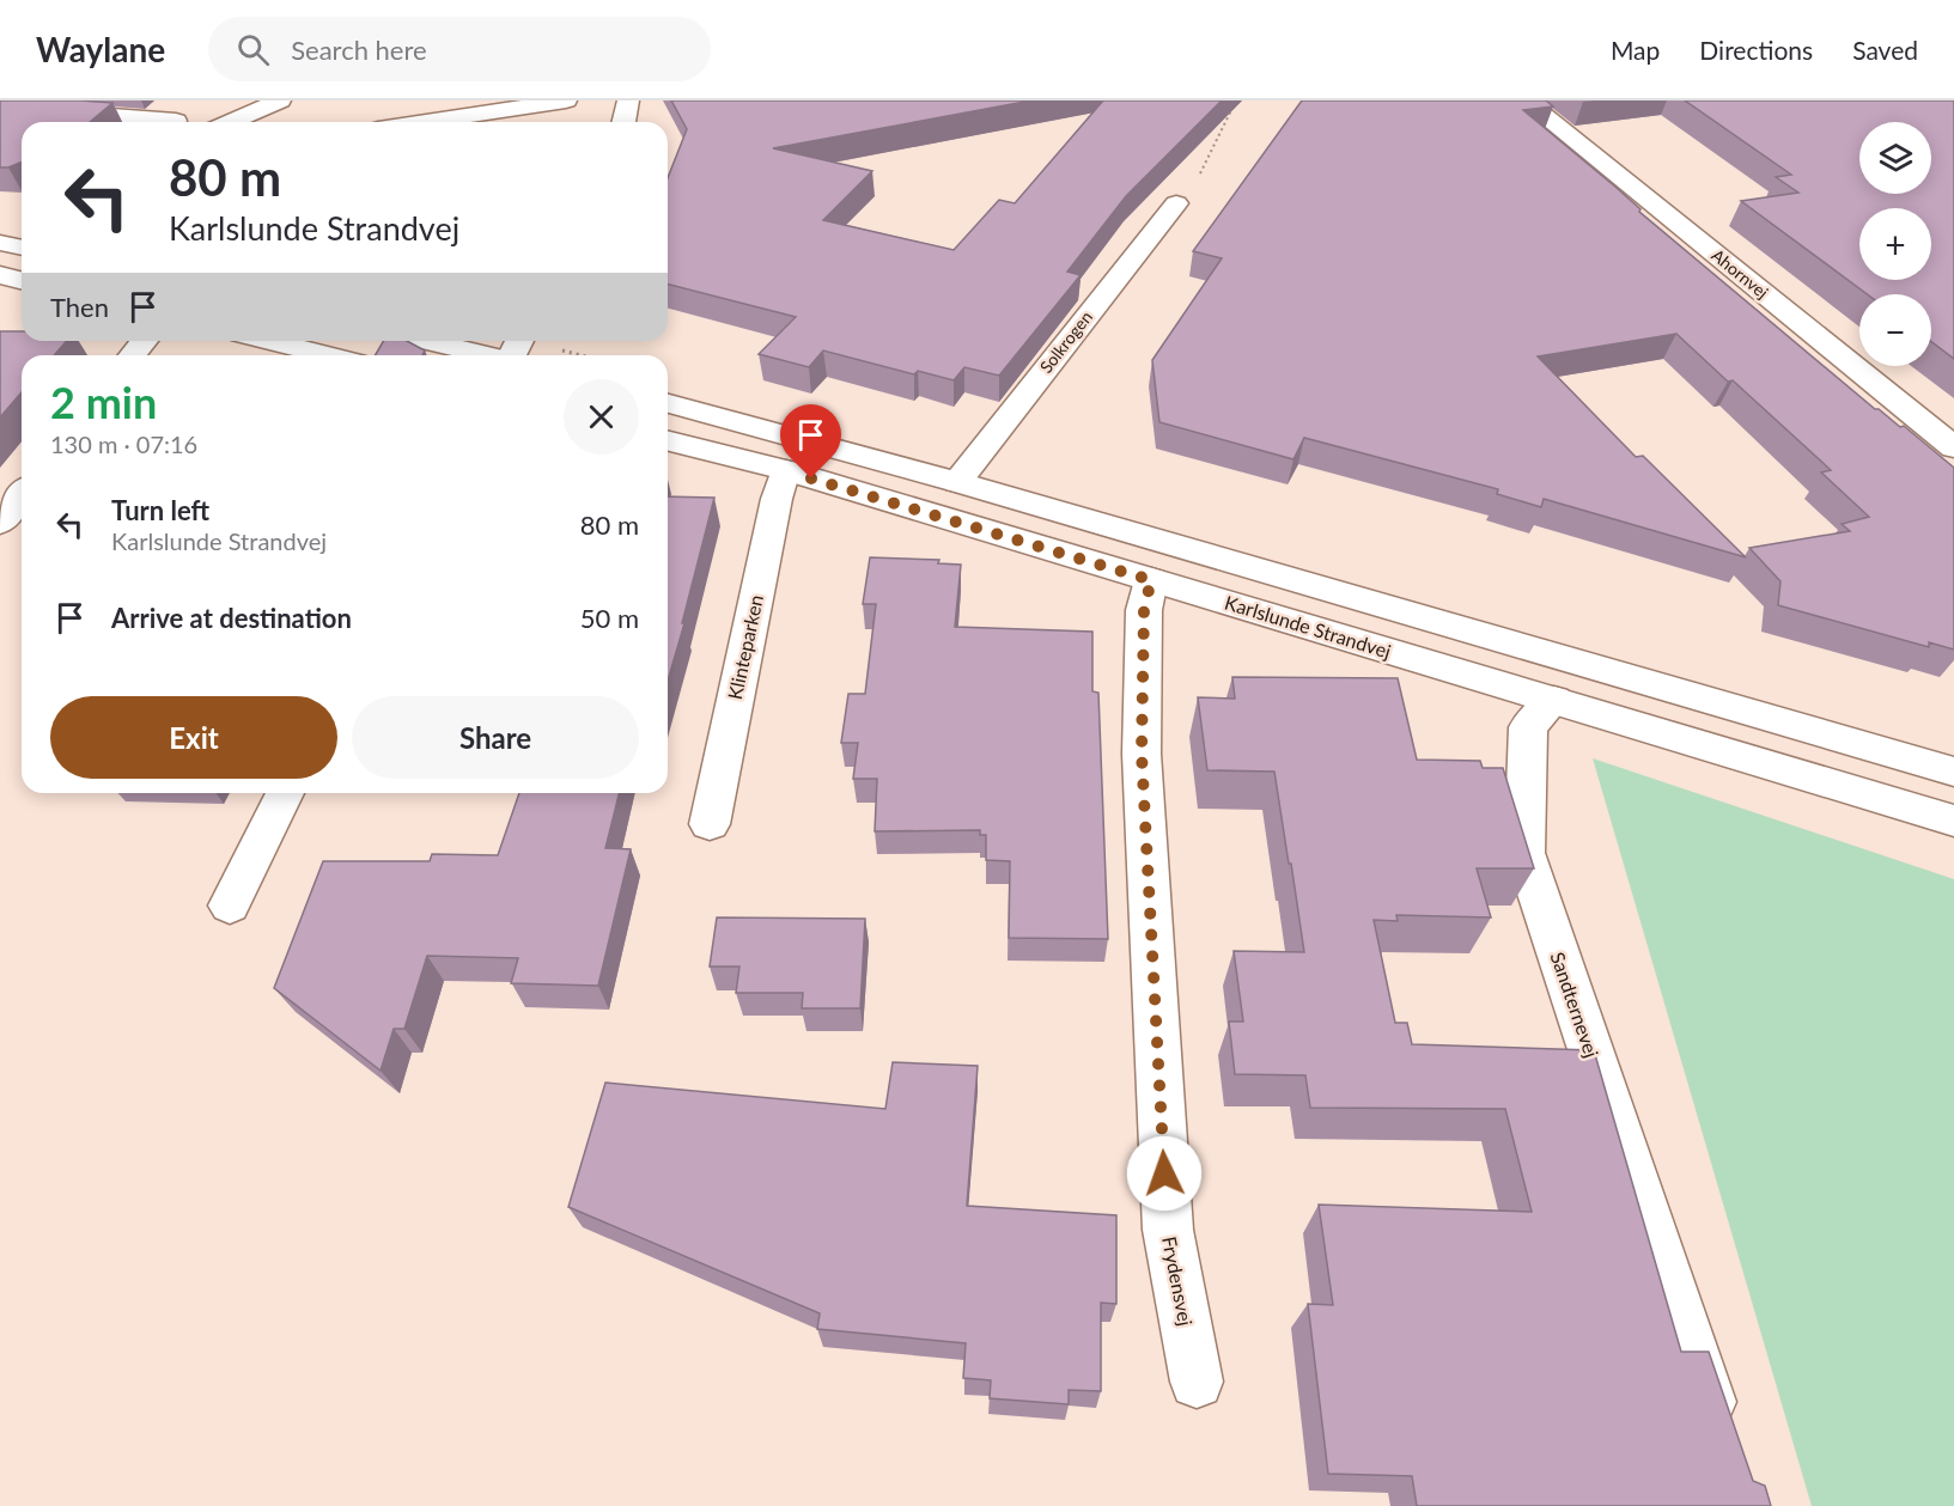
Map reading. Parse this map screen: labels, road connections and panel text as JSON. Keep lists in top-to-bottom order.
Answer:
{
  "streets": {
    "street": [
      "Ahornvej",
      "Solkrogen",
      "Karlslunde Strandvej",
      "Klinteparken",
      "Sandternevej",
      "Frydensvej"
    ]
  },
  "crossings": [
    ["Solkrogen", "Karlslunde Strandvej"],
    ["Karlslunde Strandvej", "Klinteparken"],
    ["Karlslunde Strandvej", "Sandternevej"],
    ["Karlslunde Strandvej", "Frydensvej"]
  ],
  "page": {
    "header": "Waylane",
    "search": "Search here",
    "nav": ["Map", "Directions", "Saved"],
    "map_buttons": ["+", "−"],
    "turn": ["80 m", "Karlslunde Strandvej"],
    "then": "Then",
    "heading": ["2 min", "130 m · 07:16"],
    "list": [
      {
        "name": "Turn left",
        "note": "Karlslunde Strandvej",
        "value": "80 m"
      },
      {
        "name": "Arrive at destination",
        "value": "50 m"
      }
    ],
    "buttons": ["Exit", "Share"]
  }
}
